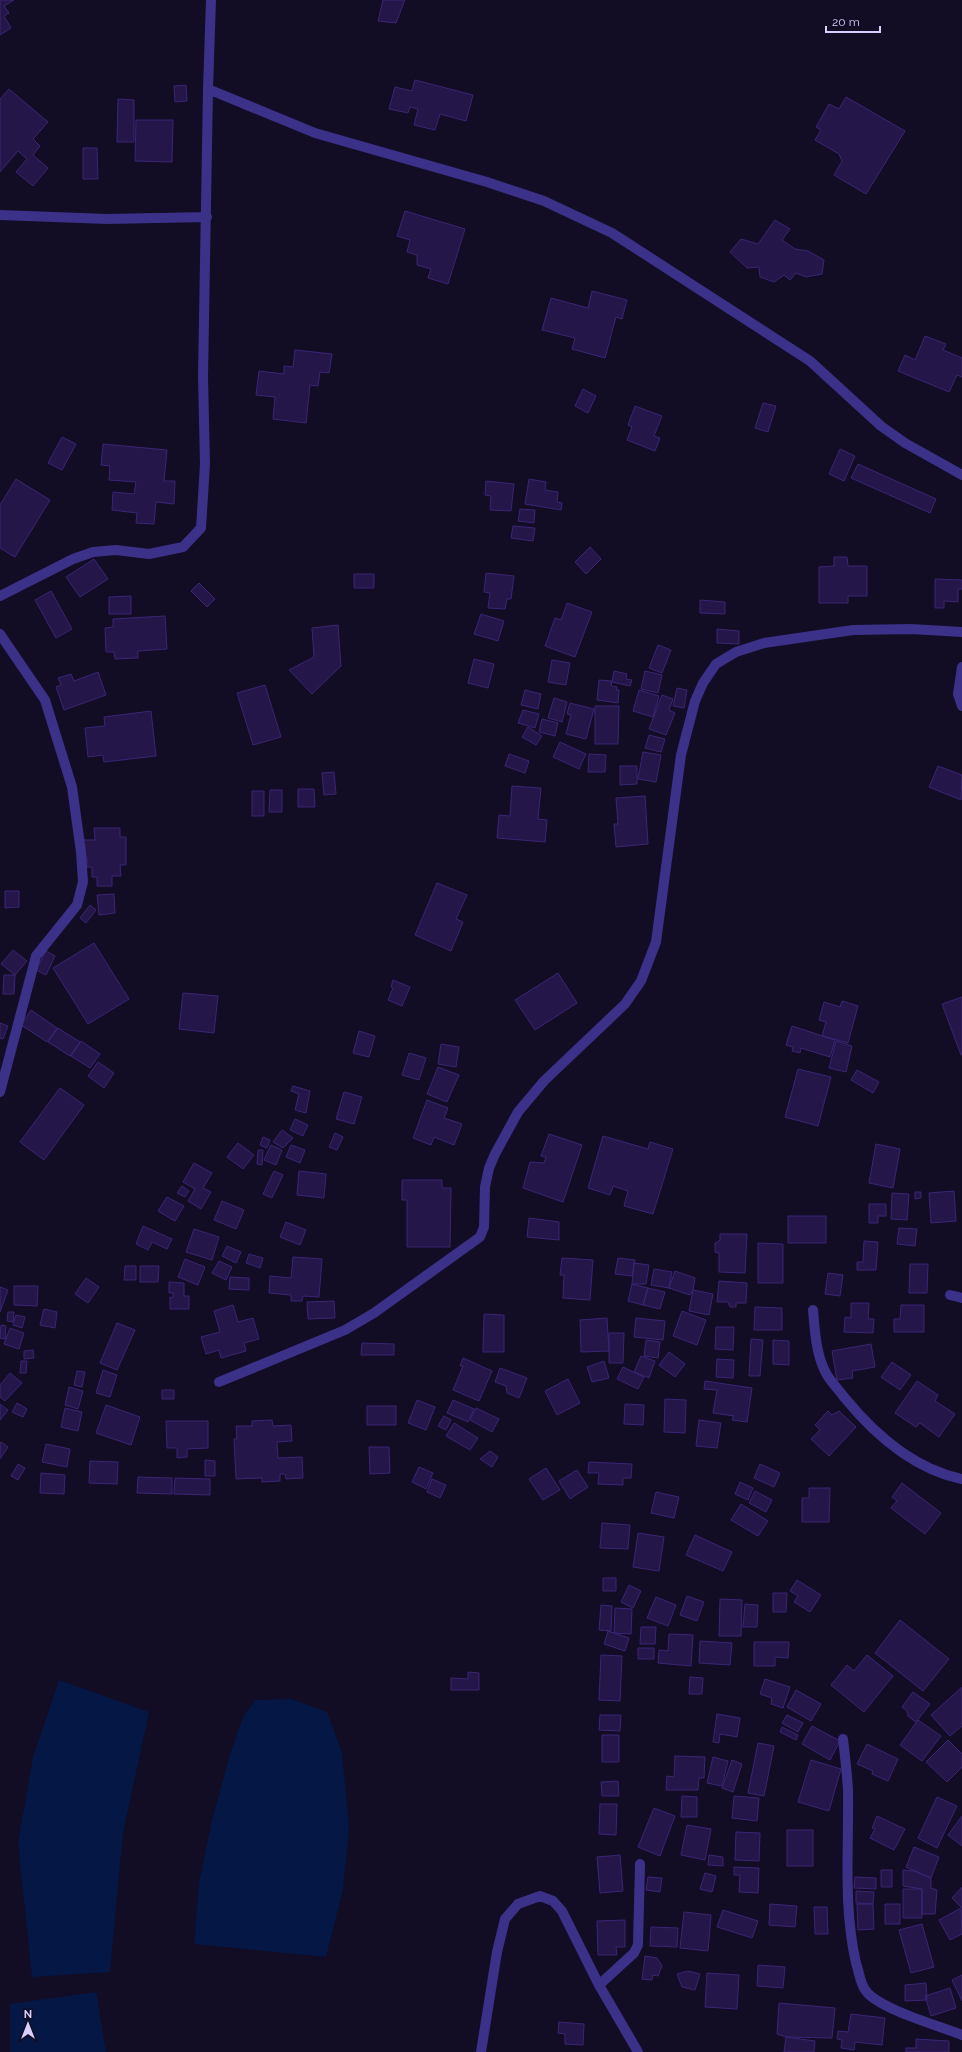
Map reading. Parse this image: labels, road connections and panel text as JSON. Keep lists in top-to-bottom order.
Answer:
{
  "scale_bar": "20 m",
  "north": "top"
}
